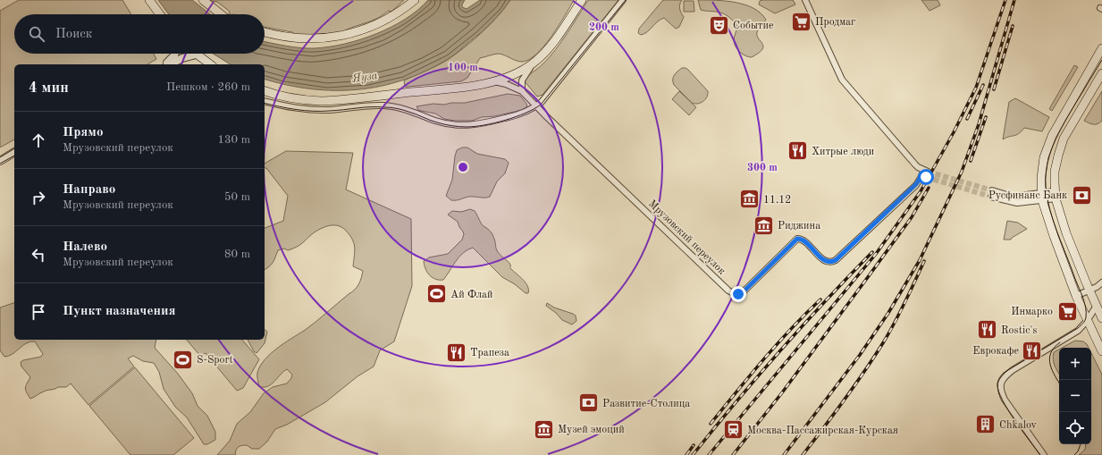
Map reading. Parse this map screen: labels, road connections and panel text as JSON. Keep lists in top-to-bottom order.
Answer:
{
  "streets": {
    "street": ["Мрузовский переулок"]
  },
  "water": ["Яуза"],
  "places": {
    "supermarket": ["Продмаг", "Инмарко"],
    "theatre": ["Событие"],
    "restaurant": [
      "Хитрые люди",
      "Rostic's",
      "Еврокафе",
      "Трапеза"
    ],
    "bank": ["Русфинанс Банк", "Развитие-Столица"],
    "museum": ["11.12", "Риджина", "Музей эмоций"],
    "sports": ["Ай Флай", "S-Sport"],
    "building": ["Chkalov"],
    "station": ["Москва-Пассажирская-Курская"]
  },
  "page": {
    "search": "Поиск",
    "heading": ["4 мин", "Пешком · 260 m"],
    "list": [
      ["Прямо", "Мрузовский переулок", "130 m"],
      ["Направо", "Мрузовский переулок", "50 m"],
      ["Налево", "Мрузовский переулок", "80 m"],
      "Пункт назначения"
    ],
    "map_buttons": ["+", "−"]
  },
  "rings": ["200 m", "100 m", "300 m"]
}
